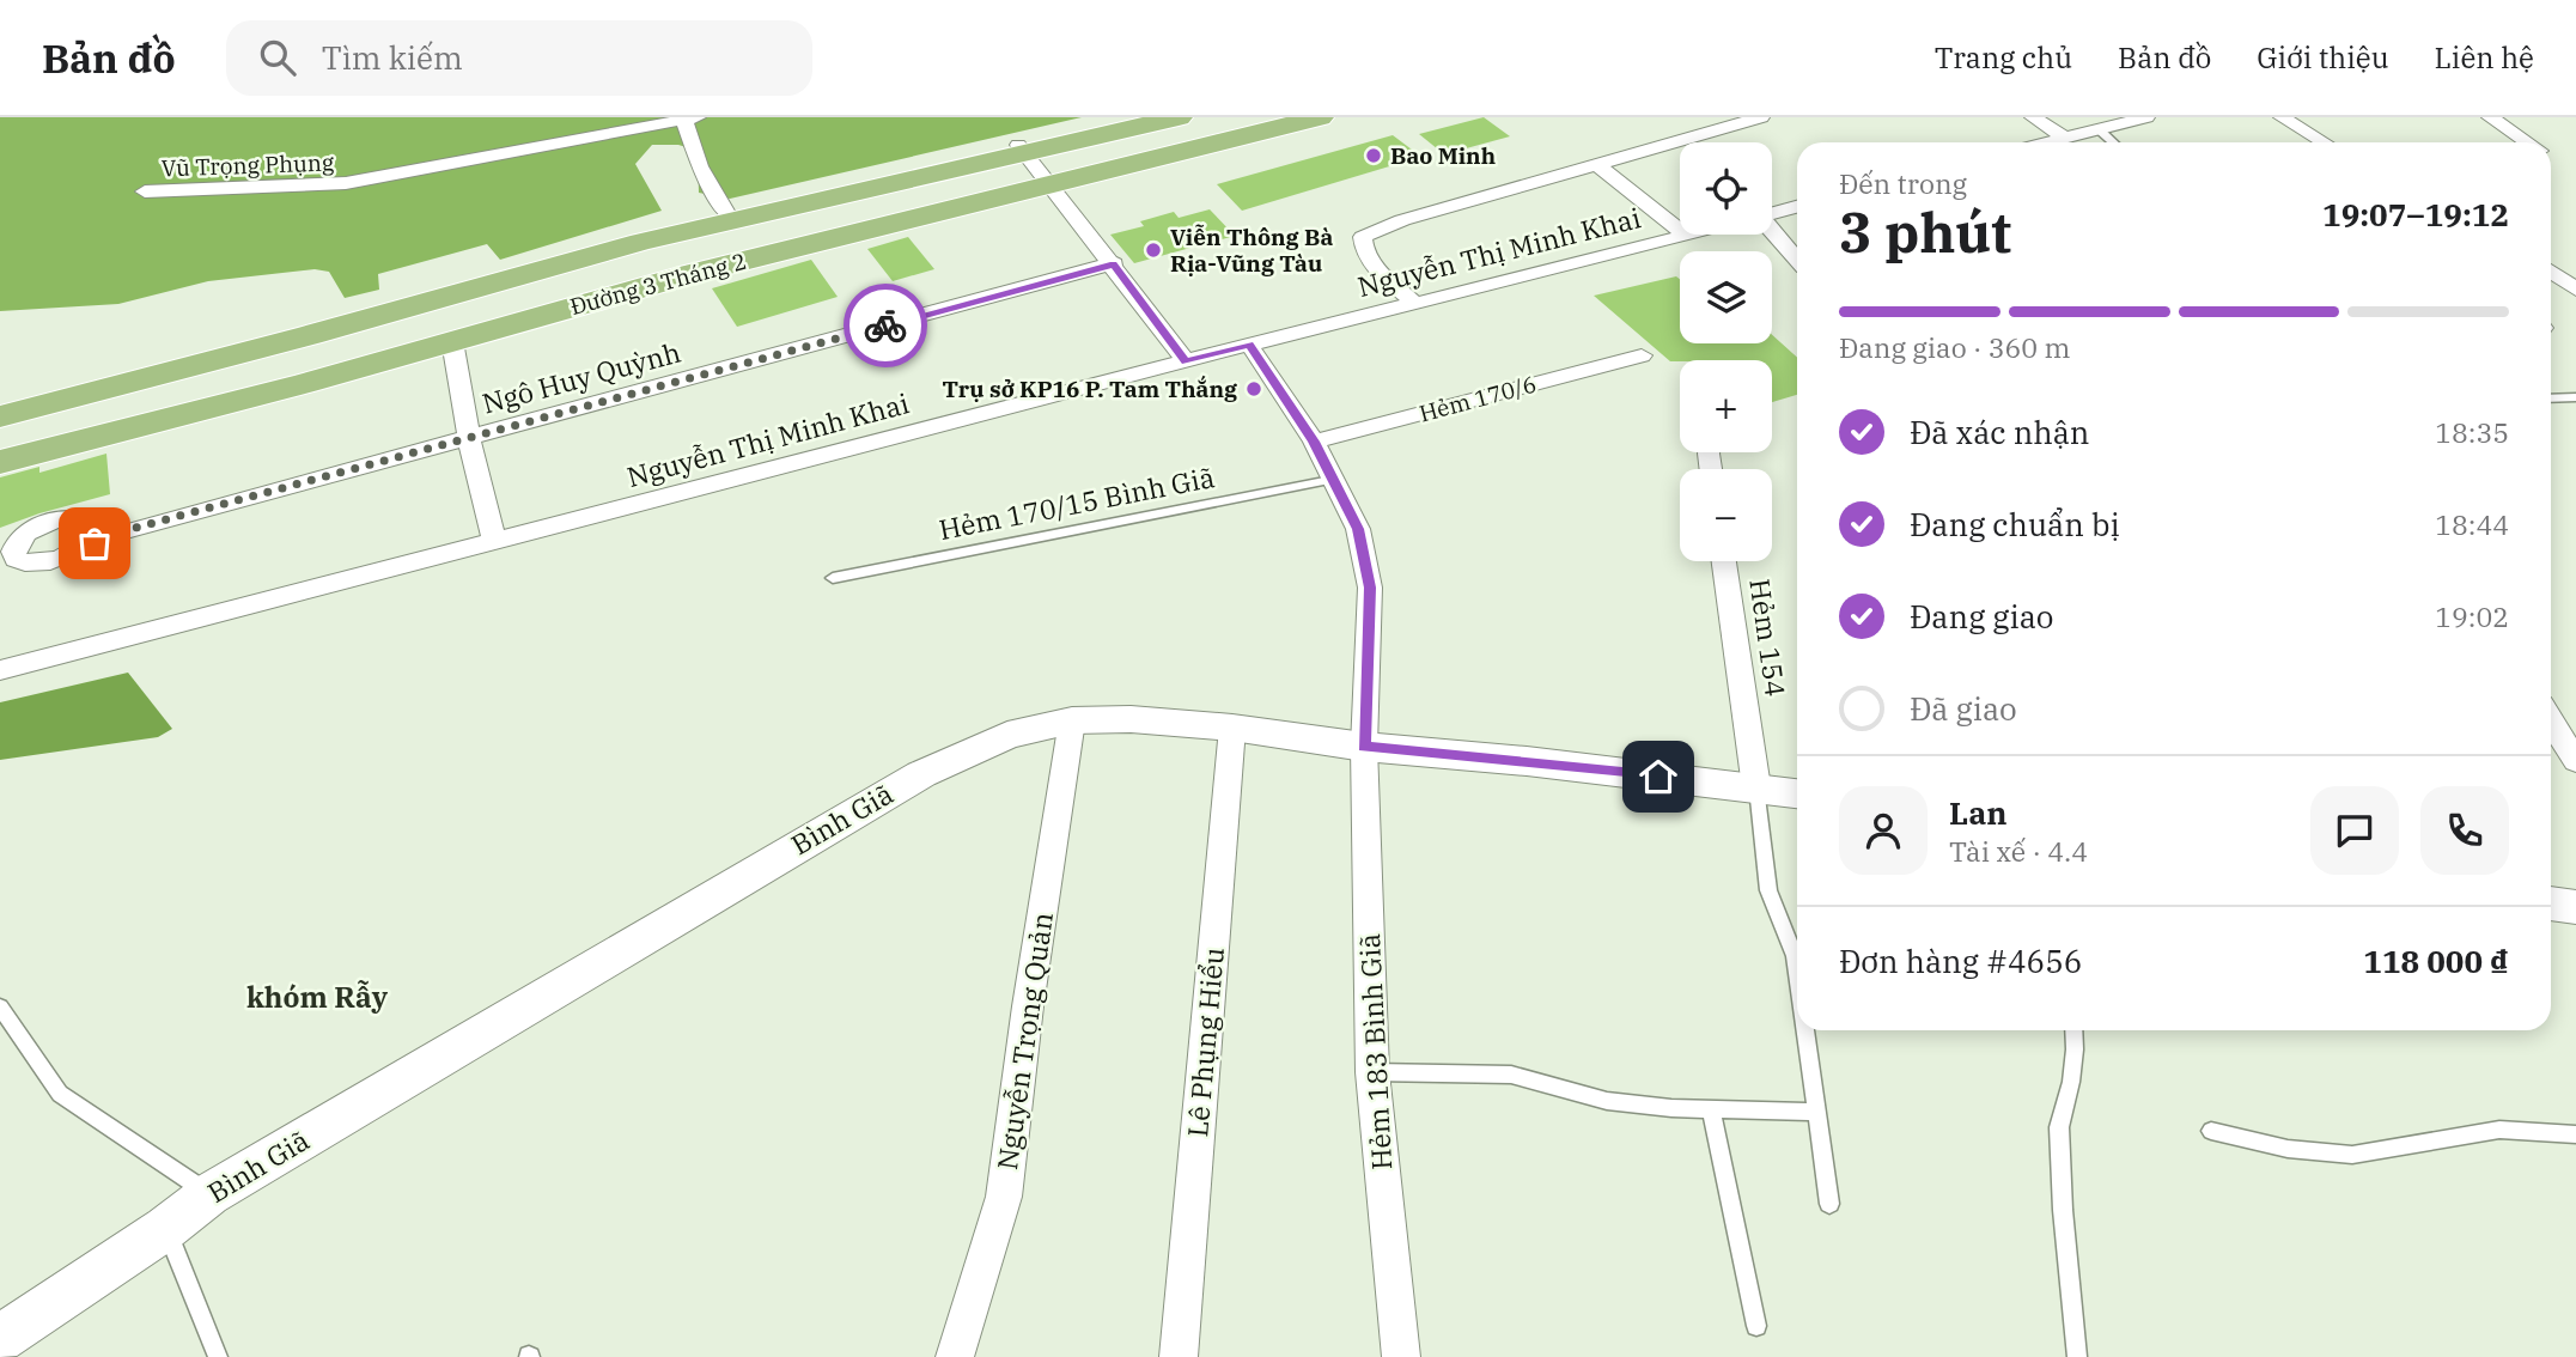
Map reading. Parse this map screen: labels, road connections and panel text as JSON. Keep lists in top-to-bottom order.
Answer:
{
  "streets": {
    "main road": ["Đường 3 Tháng 2"],
    "street": [
      "Vũ Trọng Phụng",
      "Nguyễn Thị Minh Khai",
      "Ngô Huy Quỳnh",
      "Hẻm 170/6",
      "Hẻm 154",
      "Bình Giã",
      "Nguyễn Trọng Quản",
      "Lê Phụng Hiểu",
      "Hẻm 183 Bình Giã"
    ],
    "lane": ["Hẻm 170/15 Bình Giã"]
  },
  "crossings": [
    ["Nguyễn Thị Minh Khai", "Hẻm 183 Bình Giã"],
    ["Hẻm 170/6", "Hẻm 183 Bình Giã"],
    ["Hẻm 170/15 Bình Giã", "Hẻm 183 Bình Giã"],
    ["Hẻm 154", "Bình Giã"],
    ["Bình Giã", "Nguyễn Trọng Quản"],
    ["Bình Giã", "Lê Phụng Hiểu"],
    ["Bình Giã", "Hẻm 183 Bình Giã"]
  ],
  "districts": ["khóm Rẫy"],
  "places": ["Bao Minh", "Viễn Thông Bà Rịa-Vũng Tàu", "Trụ sở KP16 P. Tam Thắng"],
  "page": {
    "header": "Bản đồ",
    "search": "Tìm kiếm",
    "nav": [
      "Trang chủ",
      "Bản đồ",
      "Giới thiệu",
      "Liên hệ"
    ],
    "map_buttons": ["+", "−"],
    "heading": ["3 phút", "Đến trong", "19:07–19:12"],
    "panel": [
      "Lan",
      "Tài xế · 4.4",
      "Đơn hàng #4656",
      "118 000 ₫"
    ],
    "bar": "Đang giao · 360 m",
    "list": [
      ["Đã xác nhận", "18:35"],
      ["Đang chuẩn bị", "18:44"],
      ["Đang giao", "19:02"],
      "Đã giao"
    ]
  }
}
